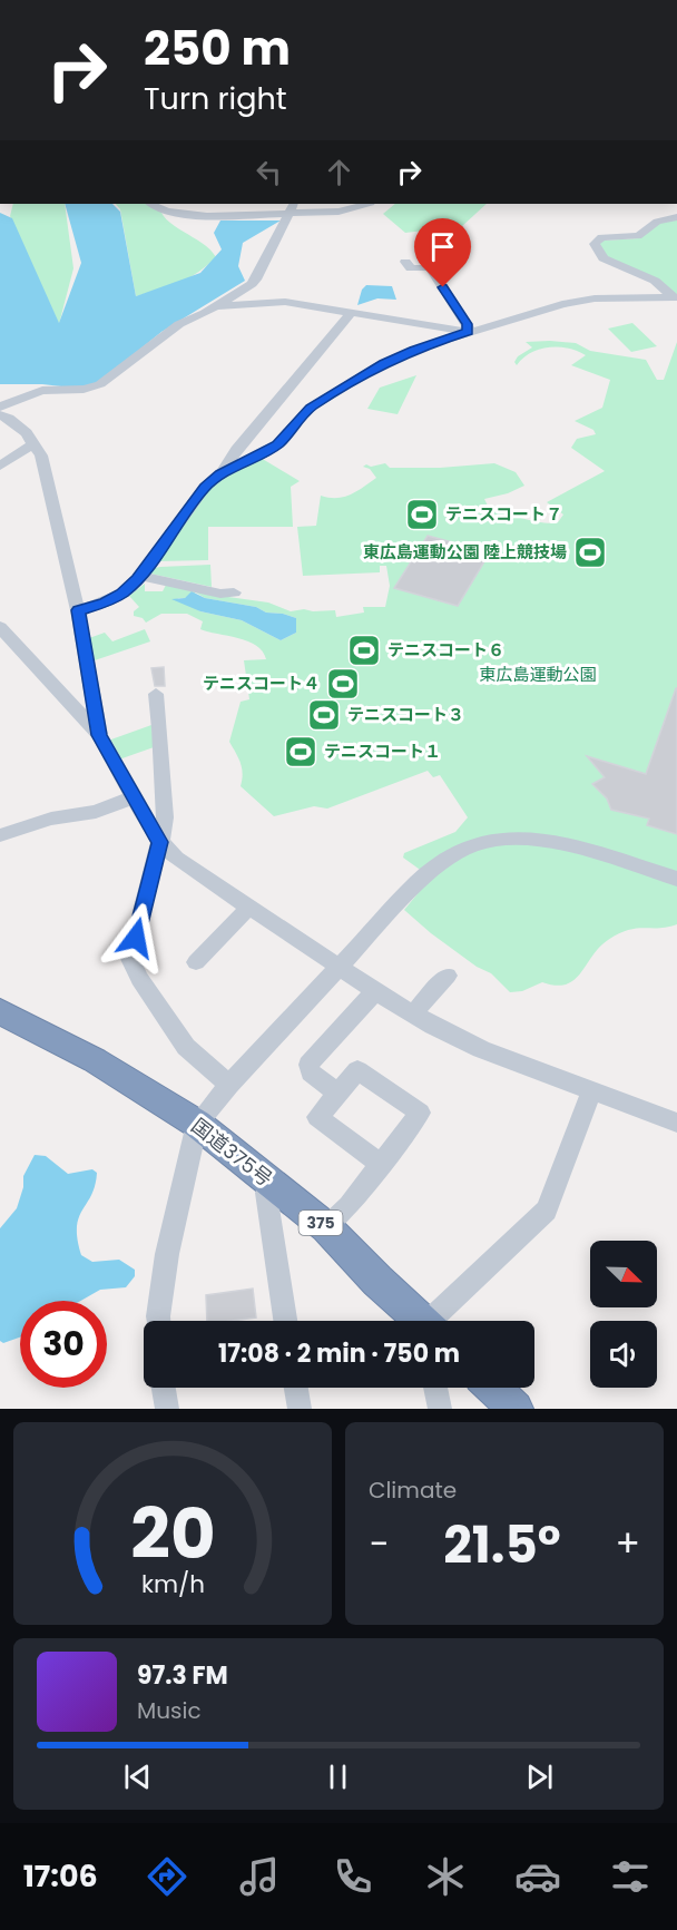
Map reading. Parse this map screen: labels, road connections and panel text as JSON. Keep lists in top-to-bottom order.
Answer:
{
  "streets": {
    "highway": ["国道375号", "375"]
  },
  "parks": ["東広島運動公園"],
  "places": {
    "sports": [
      "テニスコート７",
      "東広島運動公園 陸上競技場",
      "テニスコート６",
      "テニスコート４",
      "テニスコート３",
      "テニスコート１"
    ]
  },
  "north": "bottom right",
  "page": {
    "turn": ["250 m", "Turn right"],
    "limit": "30",
    "trip": "17:08 · 2 min · 750 m",
    "tile": "Climate",
    "heat": ["−", "21.5°", "+"],
    "song": ["97.3 FM", "Music"],
    "tabs": "17:06",
    "gauge": ["20", "km/h"]
  }
}
